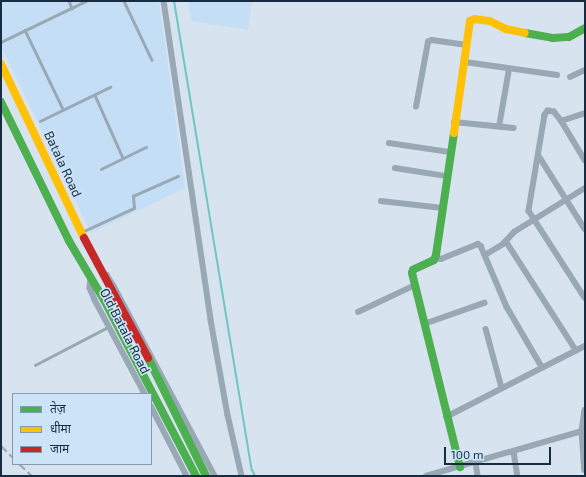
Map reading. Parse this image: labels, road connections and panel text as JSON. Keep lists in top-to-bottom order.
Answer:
{
  "streets": {
    "main road": ["Batala Road"],
    "street": ["Old Batala Road"]
  },
  "legend": ["तेज़", "धीमा", "जाम"],
  "scale_bar": "100 m"
}
